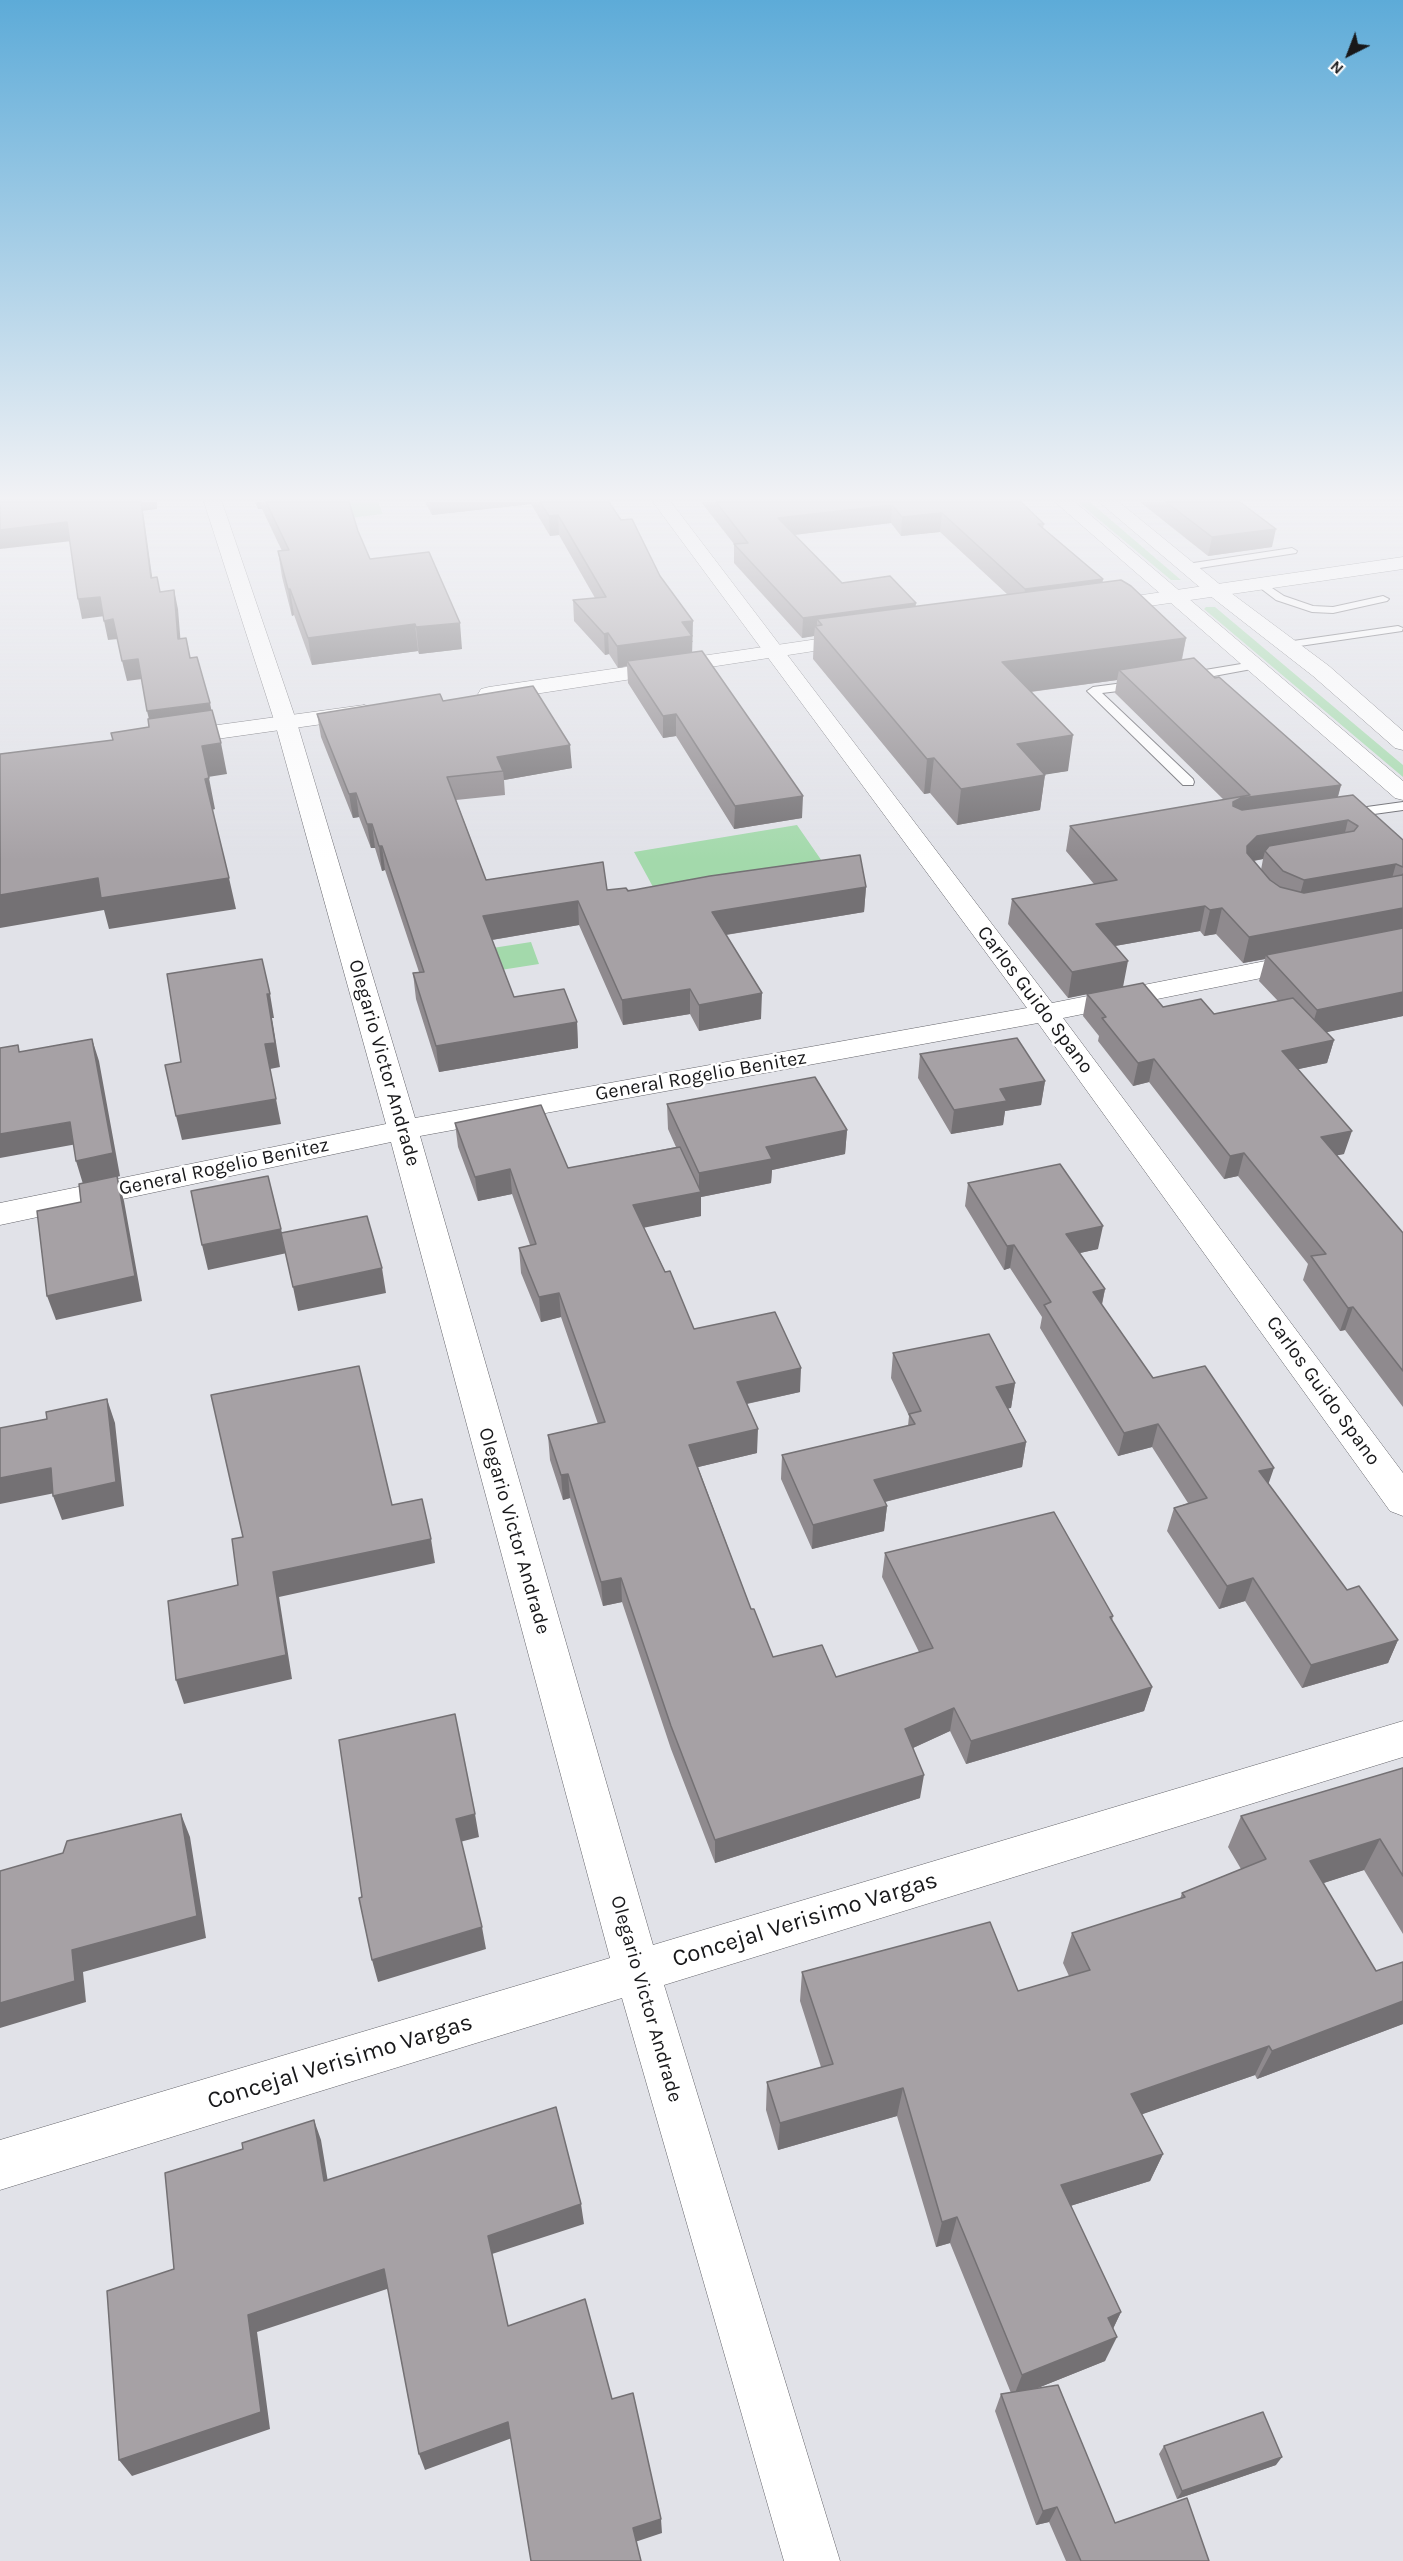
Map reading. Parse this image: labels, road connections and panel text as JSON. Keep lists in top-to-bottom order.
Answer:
{
  "streets": {
    "main road": [
      "Carlos Guido Spano",
      "Olegario Victor Andrade",
      "General Rogelio Benitez",
      "Concejal Verisimo Vargas"
    ]
  },
  "crossings": [
    ["Carlos Guido Spano", "General Rogelio Benitez"],
    ["Olegario Victor Andrade", "General Rogelio Benitez"],
    ["Olegario Victor Andrade", "Concejal Verisimo Vargas"]
  ],
  "north": "bottom left"
}
